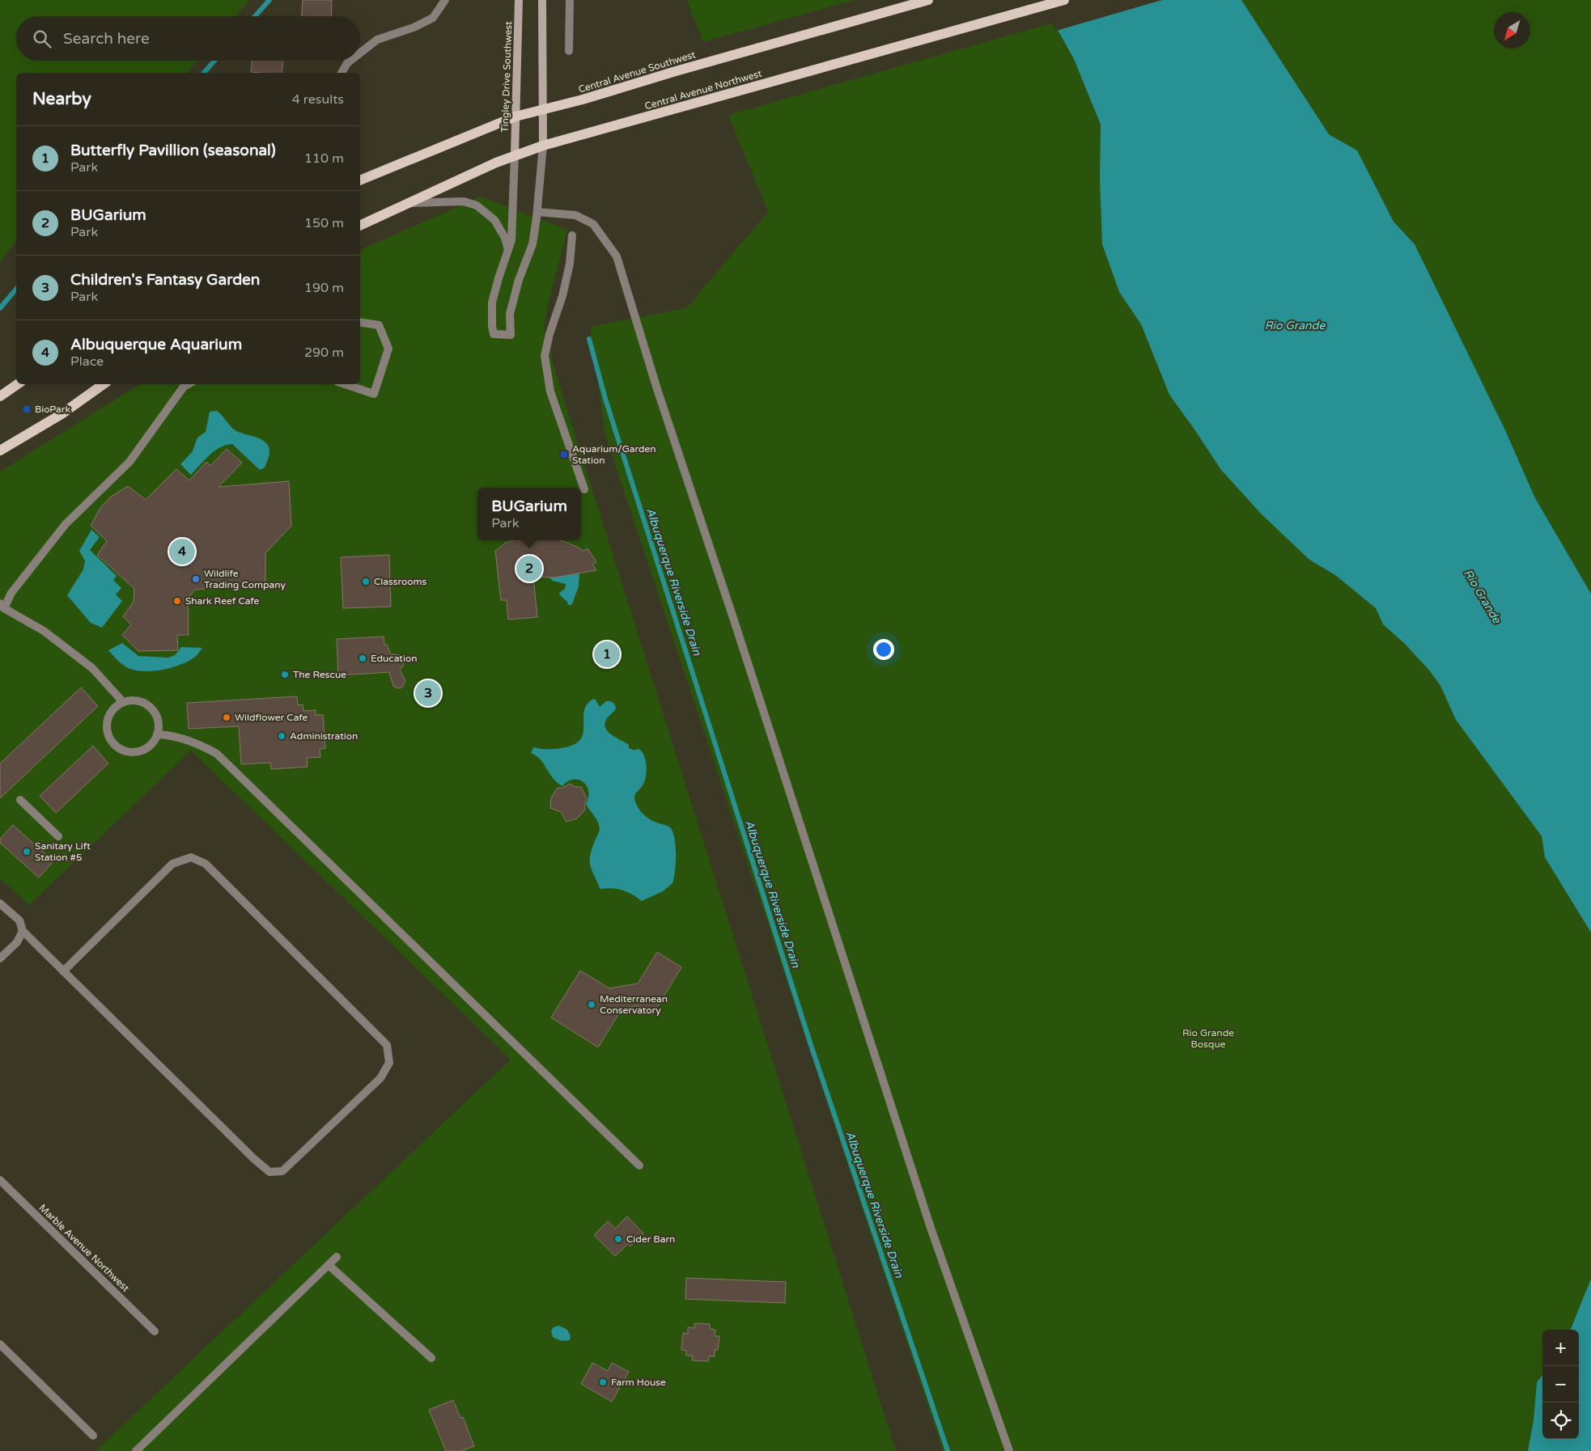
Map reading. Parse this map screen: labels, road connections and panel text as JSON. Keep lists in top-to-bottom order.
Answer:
{
  "streets": {
    "main road": ["Central Avenue Southwest", "Central Avenue Northwest"],
    "street": ["Tingley Drive Southwest", "Marble Avenue Northwest"]
  },
  "crossings": [
    ["Central Avenue Southwest", "Tingley Drive Southwest"],
    ["Tingley Drive Southwest", "Central Avenue Northwest"]
  ],
  "water": ["Rio Grande", "Albuquerque Riverside Drain"],
  "parks": ["Rio Grande Bosque"],
  "places": {
    "transit": ["BioPark", "Aquarium/Garden Station"],
    "other": [
      "Wildlife Trading Company",
      "Classrooms",
      "Shark Reef Cafe",
      "Education",
      "The Rescue",
      "Wildflower Cafe",
      "Administration",
      "Sanitary Lift Station #5",
      "Mediterranean Conservatory",
      "Cider Barn",
      "Farm House"
    ]
  },
  "north": "bottom left",
  "page": {
    "search": "Search here",
    "heading": ["Nearby", "4 results"],
    "list": [
      {
        "mark": "1",
        "name": "Butterfly Pavillion (seasonal)",
        "note": "Park",
        "value": "110 m"
      },
      {
        "mark": "2",
        "name": "BUGarium",
        "note": "Park",
        "value": "150 m"
      },
      {
        "mark": "3",
        "name": "Children's Fantasy Garden",
        "note": "Park",
        "value": "190 m"
      },
      {
        "mark": "4",
        "name": "Albuquerque Aquarium",
        "note": "Place",
        "value": "290 m"
      }
    ],
    "popup": ["BUGarium", "Park"],
    "pins": [
      "4",
      "2",
      "1",
      "3"
    ],
    "map_buttons": ["+", "−"]
  }
}
